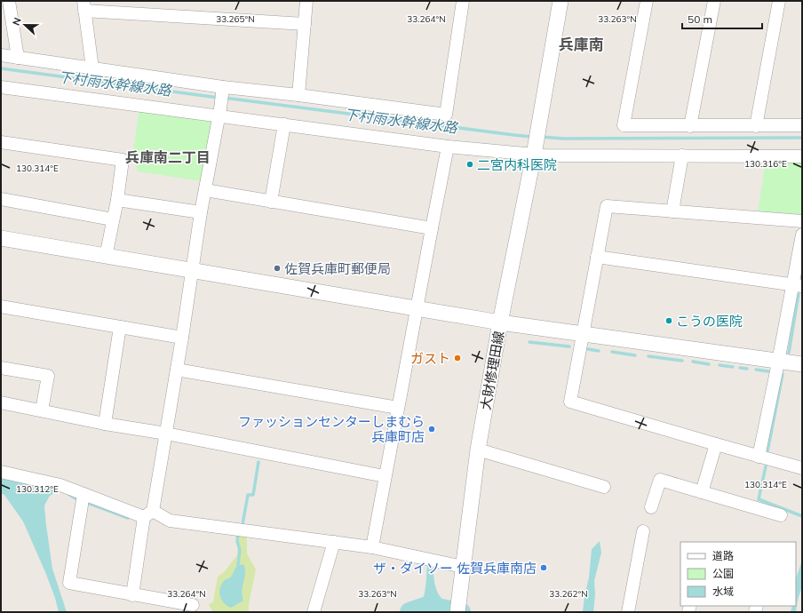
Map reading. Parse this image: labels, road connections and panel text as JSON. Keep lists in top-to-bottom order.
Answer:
{
  "streets": {
    "street": ["大財修理田線"]
  },
  "districts": ["兵庫南", "兵庫南二丁目"],
  "water": ["下村雨水幹線水路"],
  "places": [
    "二宮内科医院",
    "佐賀兵庫町郵便局",
    "こうの医院",
    "ガスト",
    "ファッションセンターしまむら 兵庫町店",
    "ザ・ダイソー 佐賀兵庫南店"
  ],
  "legend": ["道路", "公園", "水域"],
  "scale_bar": "50 m",
  "north": "left",
  "coordinates": [
    "33.265°N",
    "33.264°N",
    "33.263°N",
    "130.316°E",
    "130.314°E",
    "130.312°E",
    "33.262°N"
  ]
}
